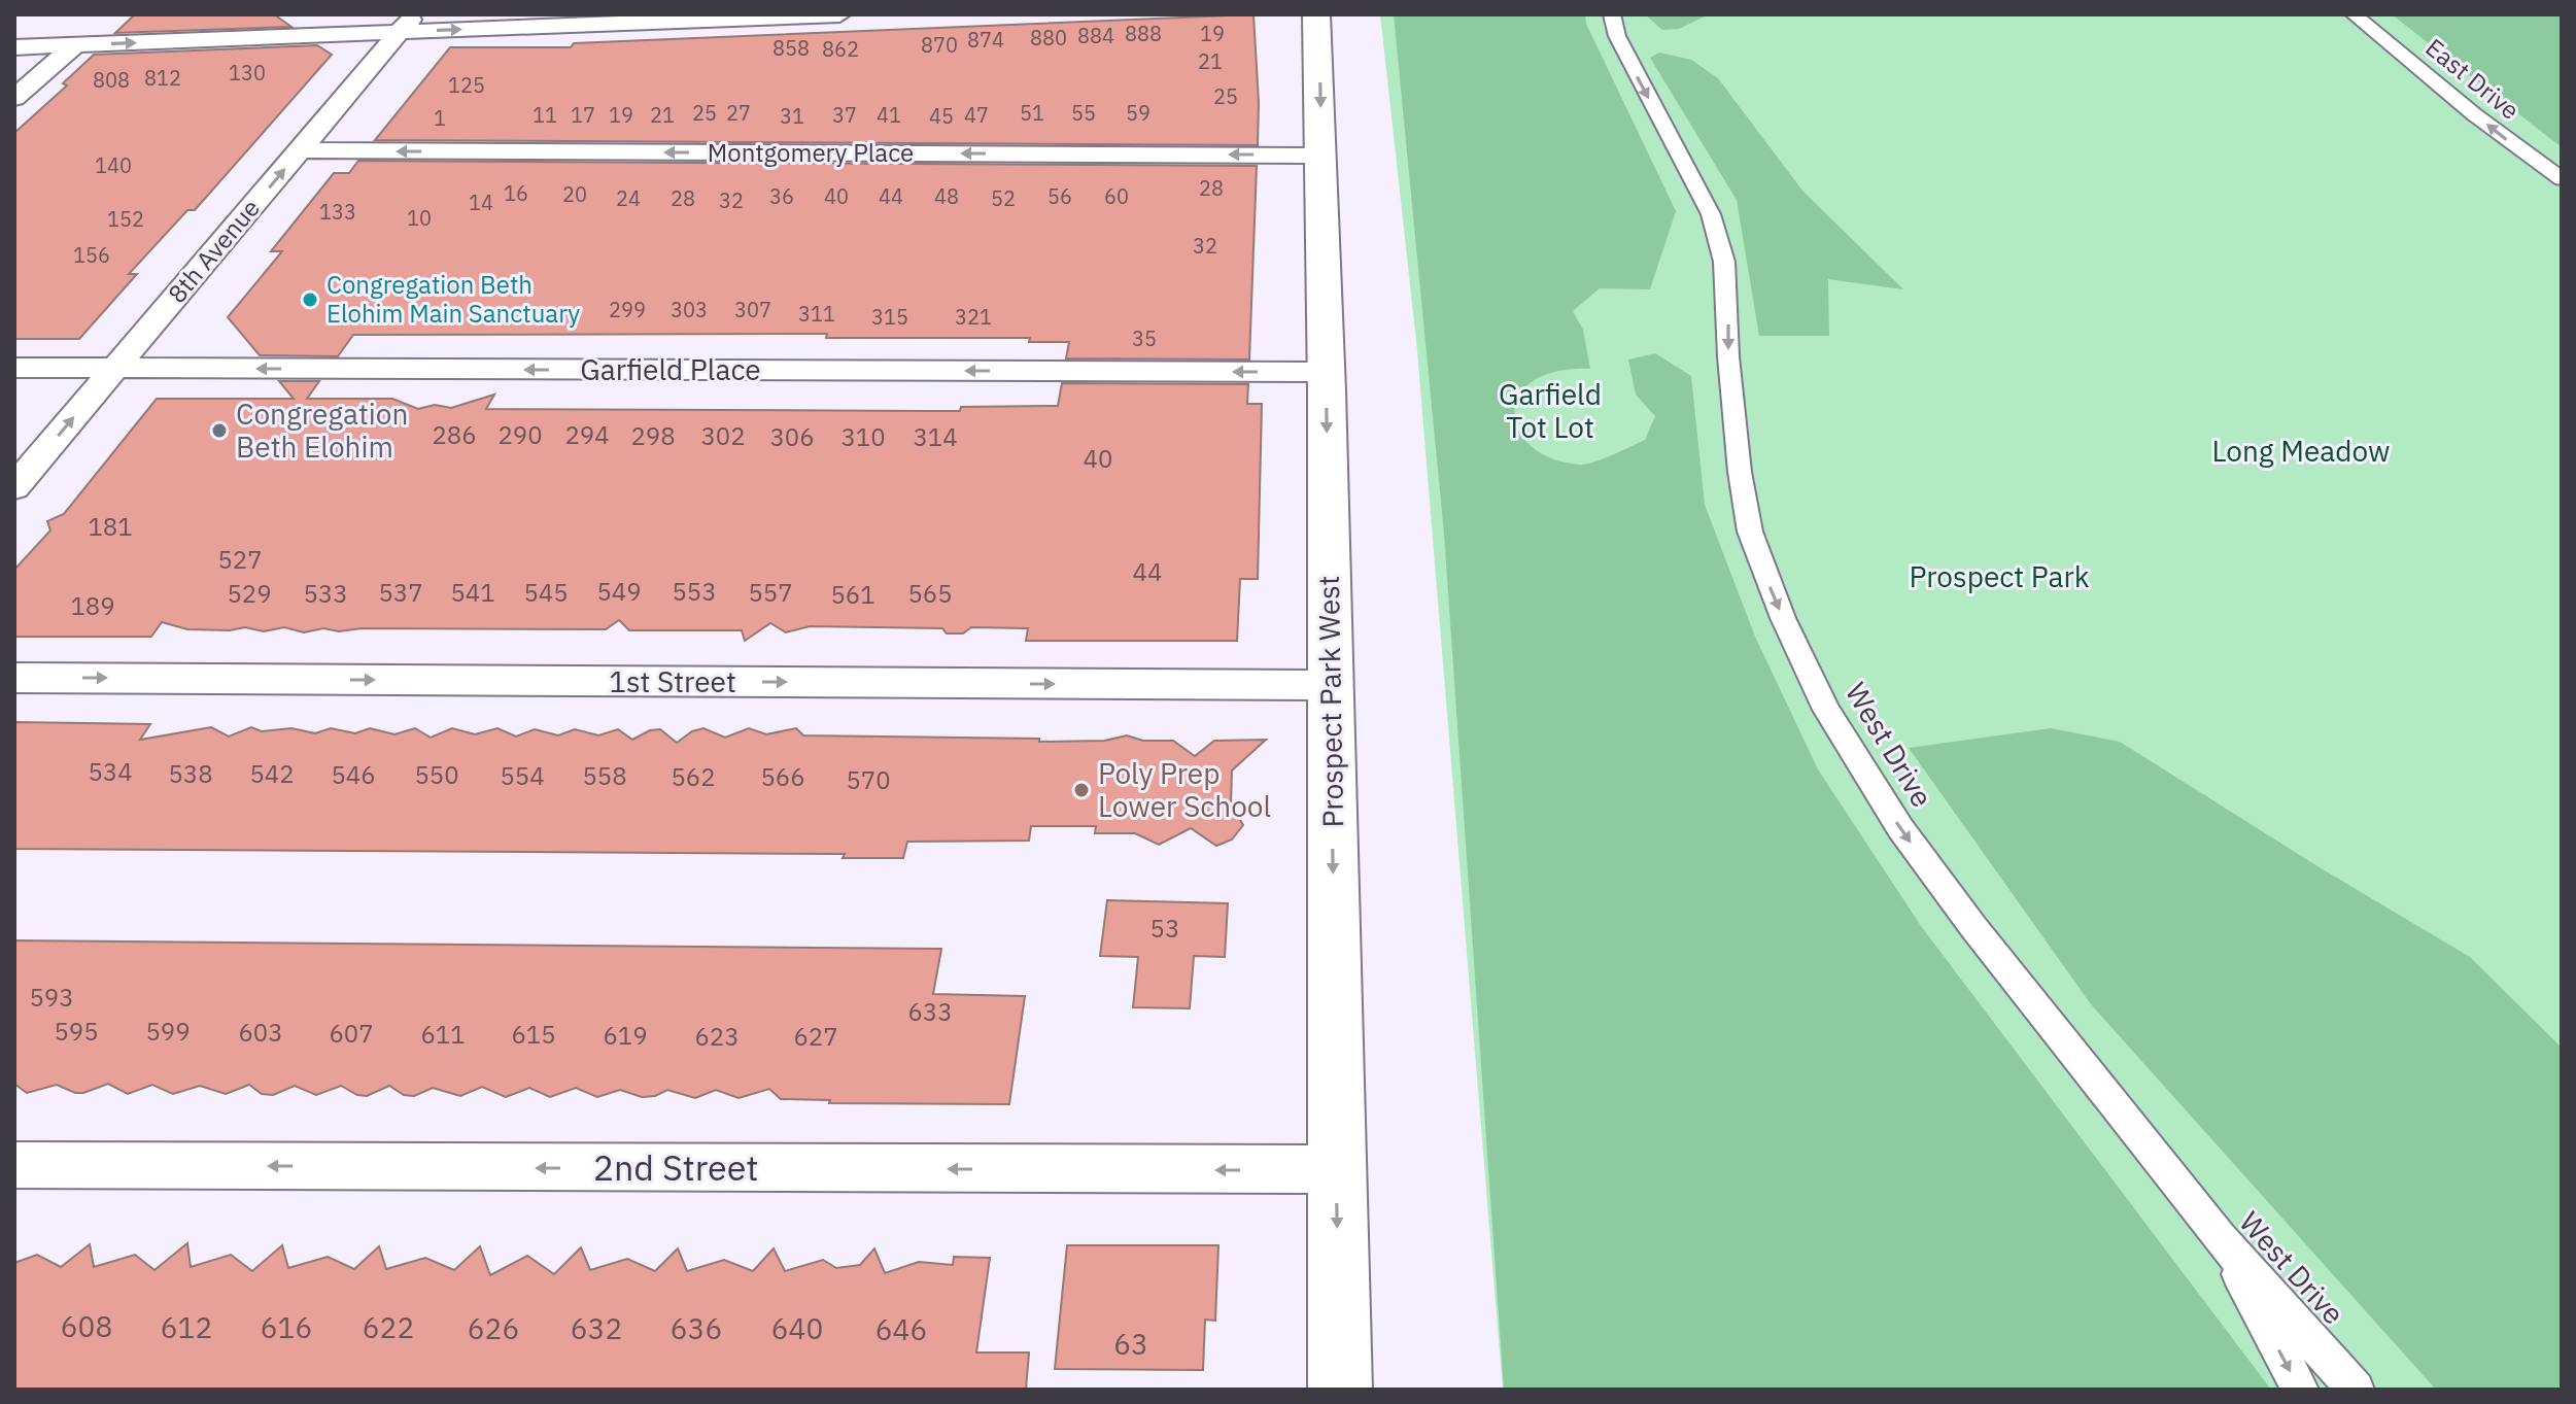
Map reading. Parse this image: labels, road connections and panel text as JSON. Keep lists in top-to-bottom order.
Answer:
{
  "streets": {
    "street": [
      "East Drive",
      "Montgomery Place",
      "8th Avenue",
      "Garfield Place",
      "1st Street",
      "Prospect Park West",
      "West Drive",
      "2nd Street"
    ]
  },
  "crossings": [
    ["Montgomery Place", "8th Avenue"],
    ["Montgomery Place", "Prospect Park West"],
    ["8th Avenue", "Garfield Place"],
    ["Garfield Place", "Prospect Park West"],
    ["1st Street", "Prospect Park West"],
    ["Prospect Park West", "2nd Street"]
  ],
  "one_way": [
    "East Drive",
    "8th Avenue",
    "Garfield Place",
    "1st Street",
    "Prospect Park West",
    "West Drive",
    "2nd Street"
  ],
  "parks": ["Garfield Tot Lot", "Long Meadow", "Prospect Park"],
  "places": ["Congregation Beth Elohim Main Sanctuary", "Congregation Beth Elohim", "Poly Prep Lower School"],
  "house_numbers": [
    "888",
    "19",
    "884",
    "880",
    "874",
    "870",
    "858",
    "862",
    "21",
    "130",
    "812",
    "808",
    "125",
    "25",
    "25",
    "27",
    "51",
    "55",
    "59",
    "11",
    "17",
    "19",
    "21",
    "37",
    "41",
    "47",
    "31",
    "45",
    "1",
    "140",
    "28",
    "16",
    "20",
    "36",
    "40",
    "44",
    "48",
    "56",
    "60",
    "24",
    "28",
    "52",
    "32",
    "14",
    "133",
    "10",
    "152",
    "32",
    "156",
    "299",
    "303",
    "307",
    "311",
    "315",
    "321",
    "35",
    "286",
    "290",
    "294",
    "298",
    "302",
    "306",
    "310",
    "314",
    "40",
    "181",
    "527",
    "44",
    "549",
    "553",
    "537",
    "541",
    "545",
    "557",
    "529",
    "533",
    "565",
    "561",
    "189",
    "534",
    "538",
    "542",
    "546",
    "550",
    "554",
    "558",
    "562",
    "566",
    "570",
    "53",
    "593",
    "633",
    "595",
    "599",
    "603",
    "607",
    "611",
    "615",
    "619",
    "623",
    "627",
    "608",
    "612",
    "616",
    "622",
    "626",
    "632",
    "636",
    "640",
    "646",
    "63"
  ]
}
